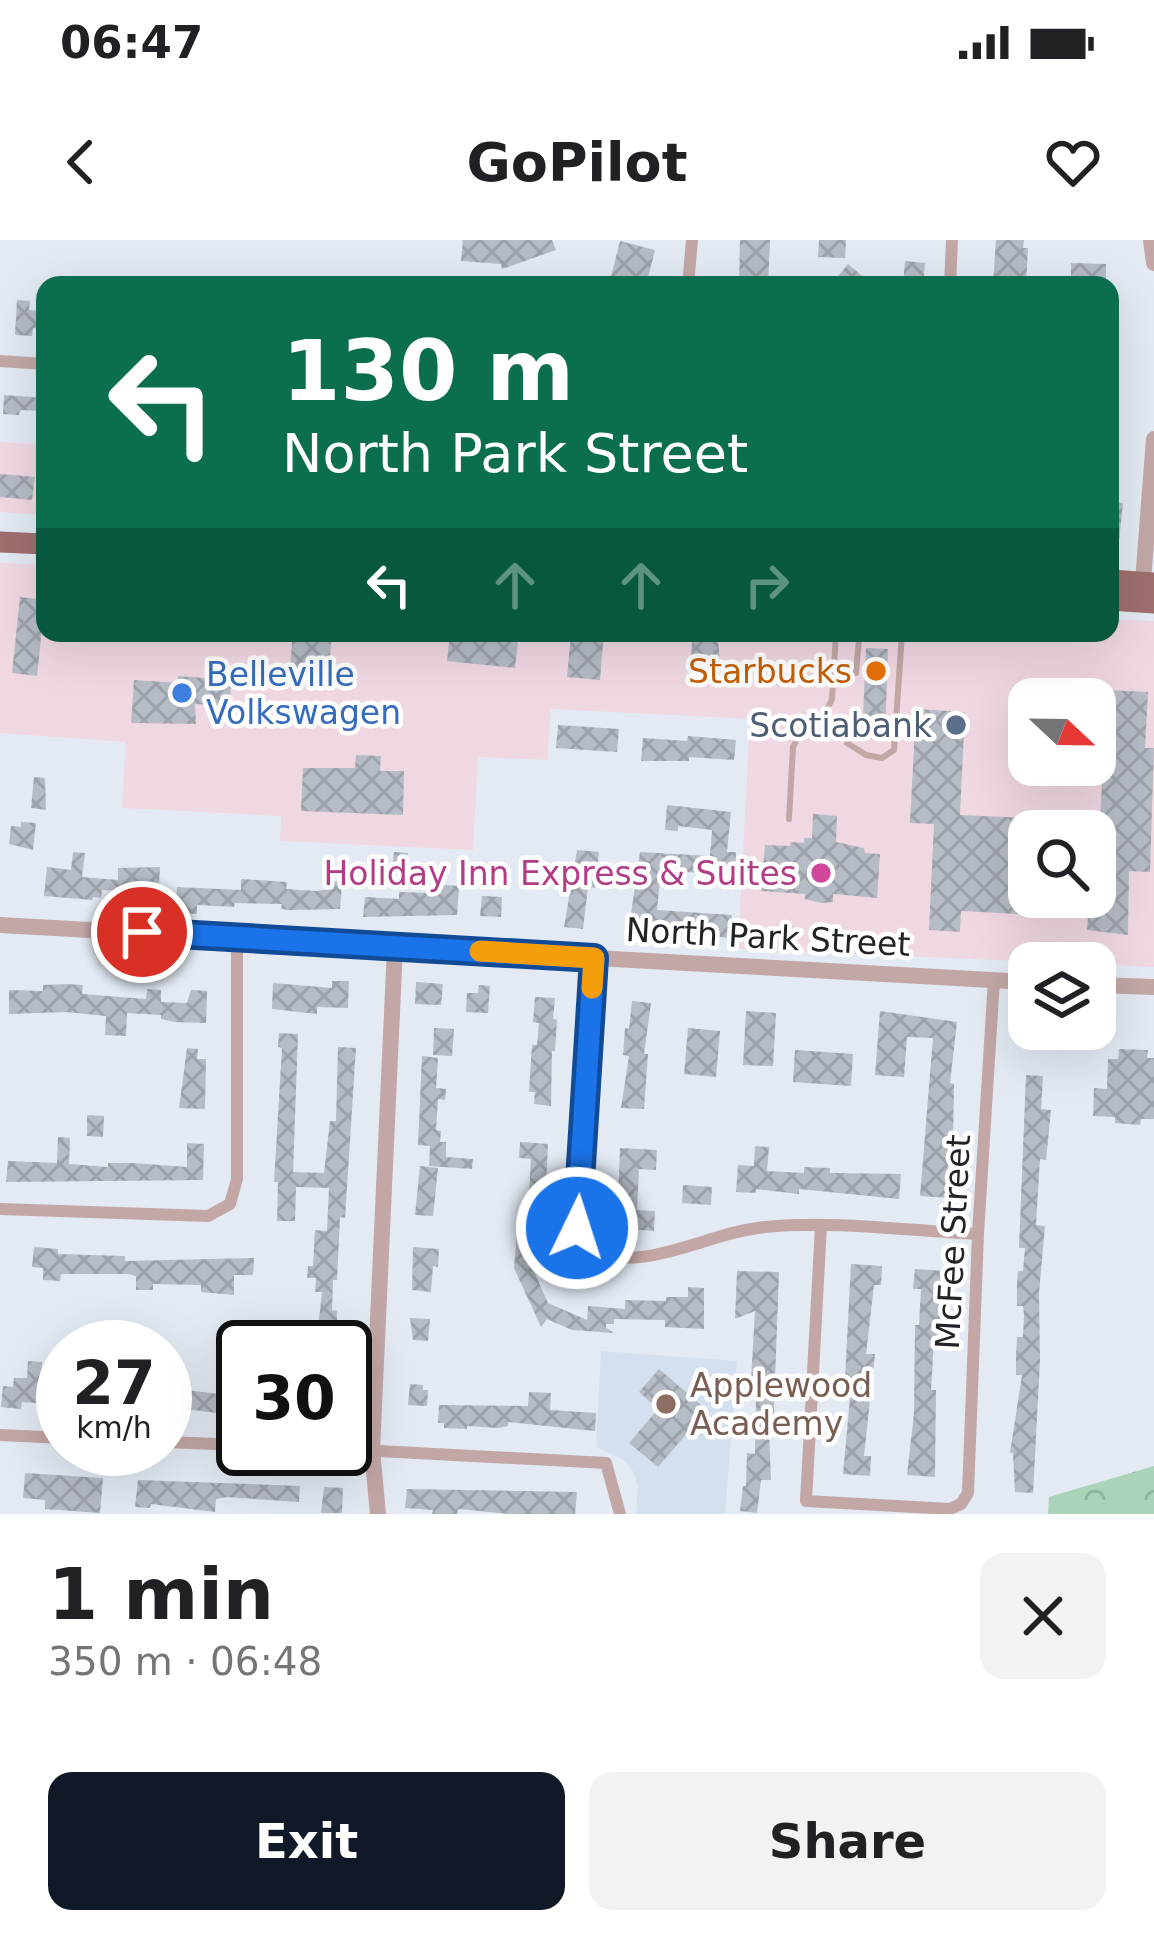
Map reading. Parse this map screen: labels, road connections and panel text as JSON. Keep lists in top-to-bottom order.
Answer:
{
  "streets": {
    "street": ["North Park Street", "McFee Street"]
  },
  "crossings": [
    ["North Park Street", "McFee Street"]
  ],
  "places": [
    "Starbucks",
    "Belleville Volkswagen",
    "Scotiabank",
    "Holiday Inn Express & Suites",
    "Applewood Academy"
  ],
  "north": "right",
  "page": {
    "status": "06:47",
    "header": "GoPilot",
    "turn": ["130 m", "North Park Street"],
    "speed": "27 km/h",
    "limit": "30",
    "heading": ["1 min", "350 m · 06:48"],
    "buttons": ["Exit", "Share"]
  }
}
